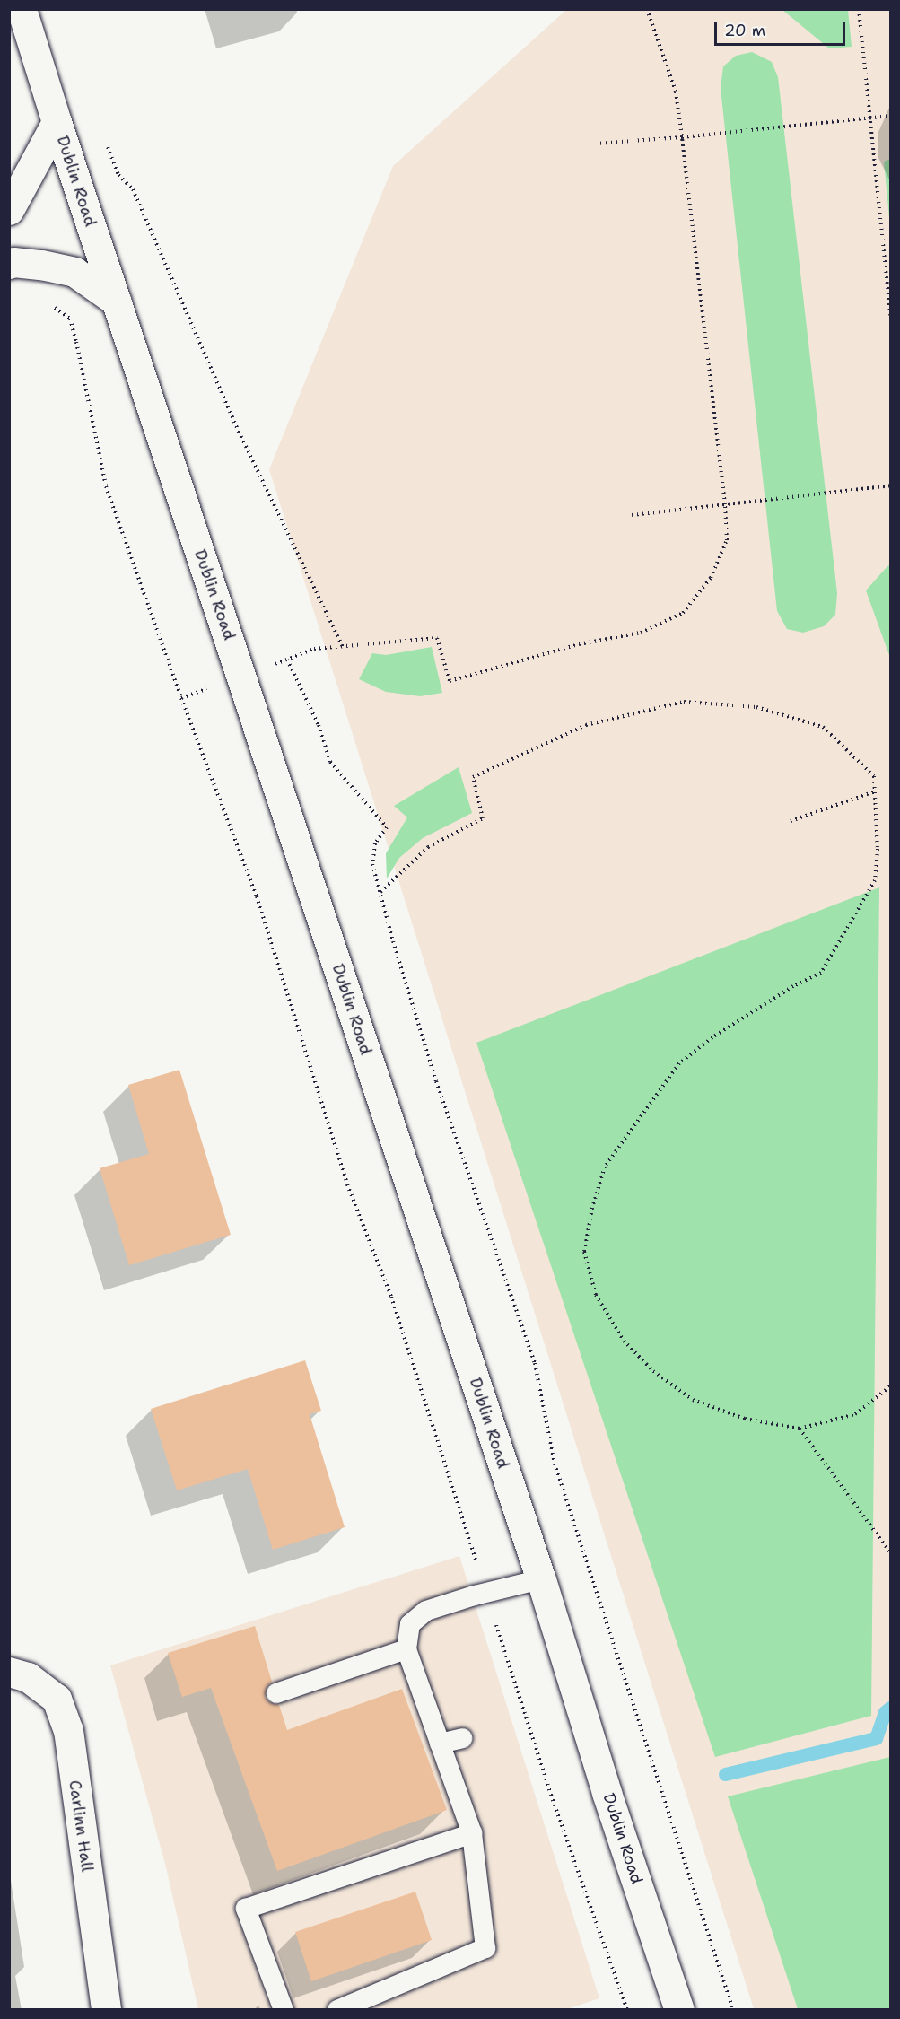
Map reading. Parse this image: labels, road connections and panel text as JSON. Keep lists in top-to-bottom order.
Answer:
{
  "streets": {
    "main road": ["Dublin Road", "Carlinn Hall"]
  },
  "scale_bar": "20 m"
}
